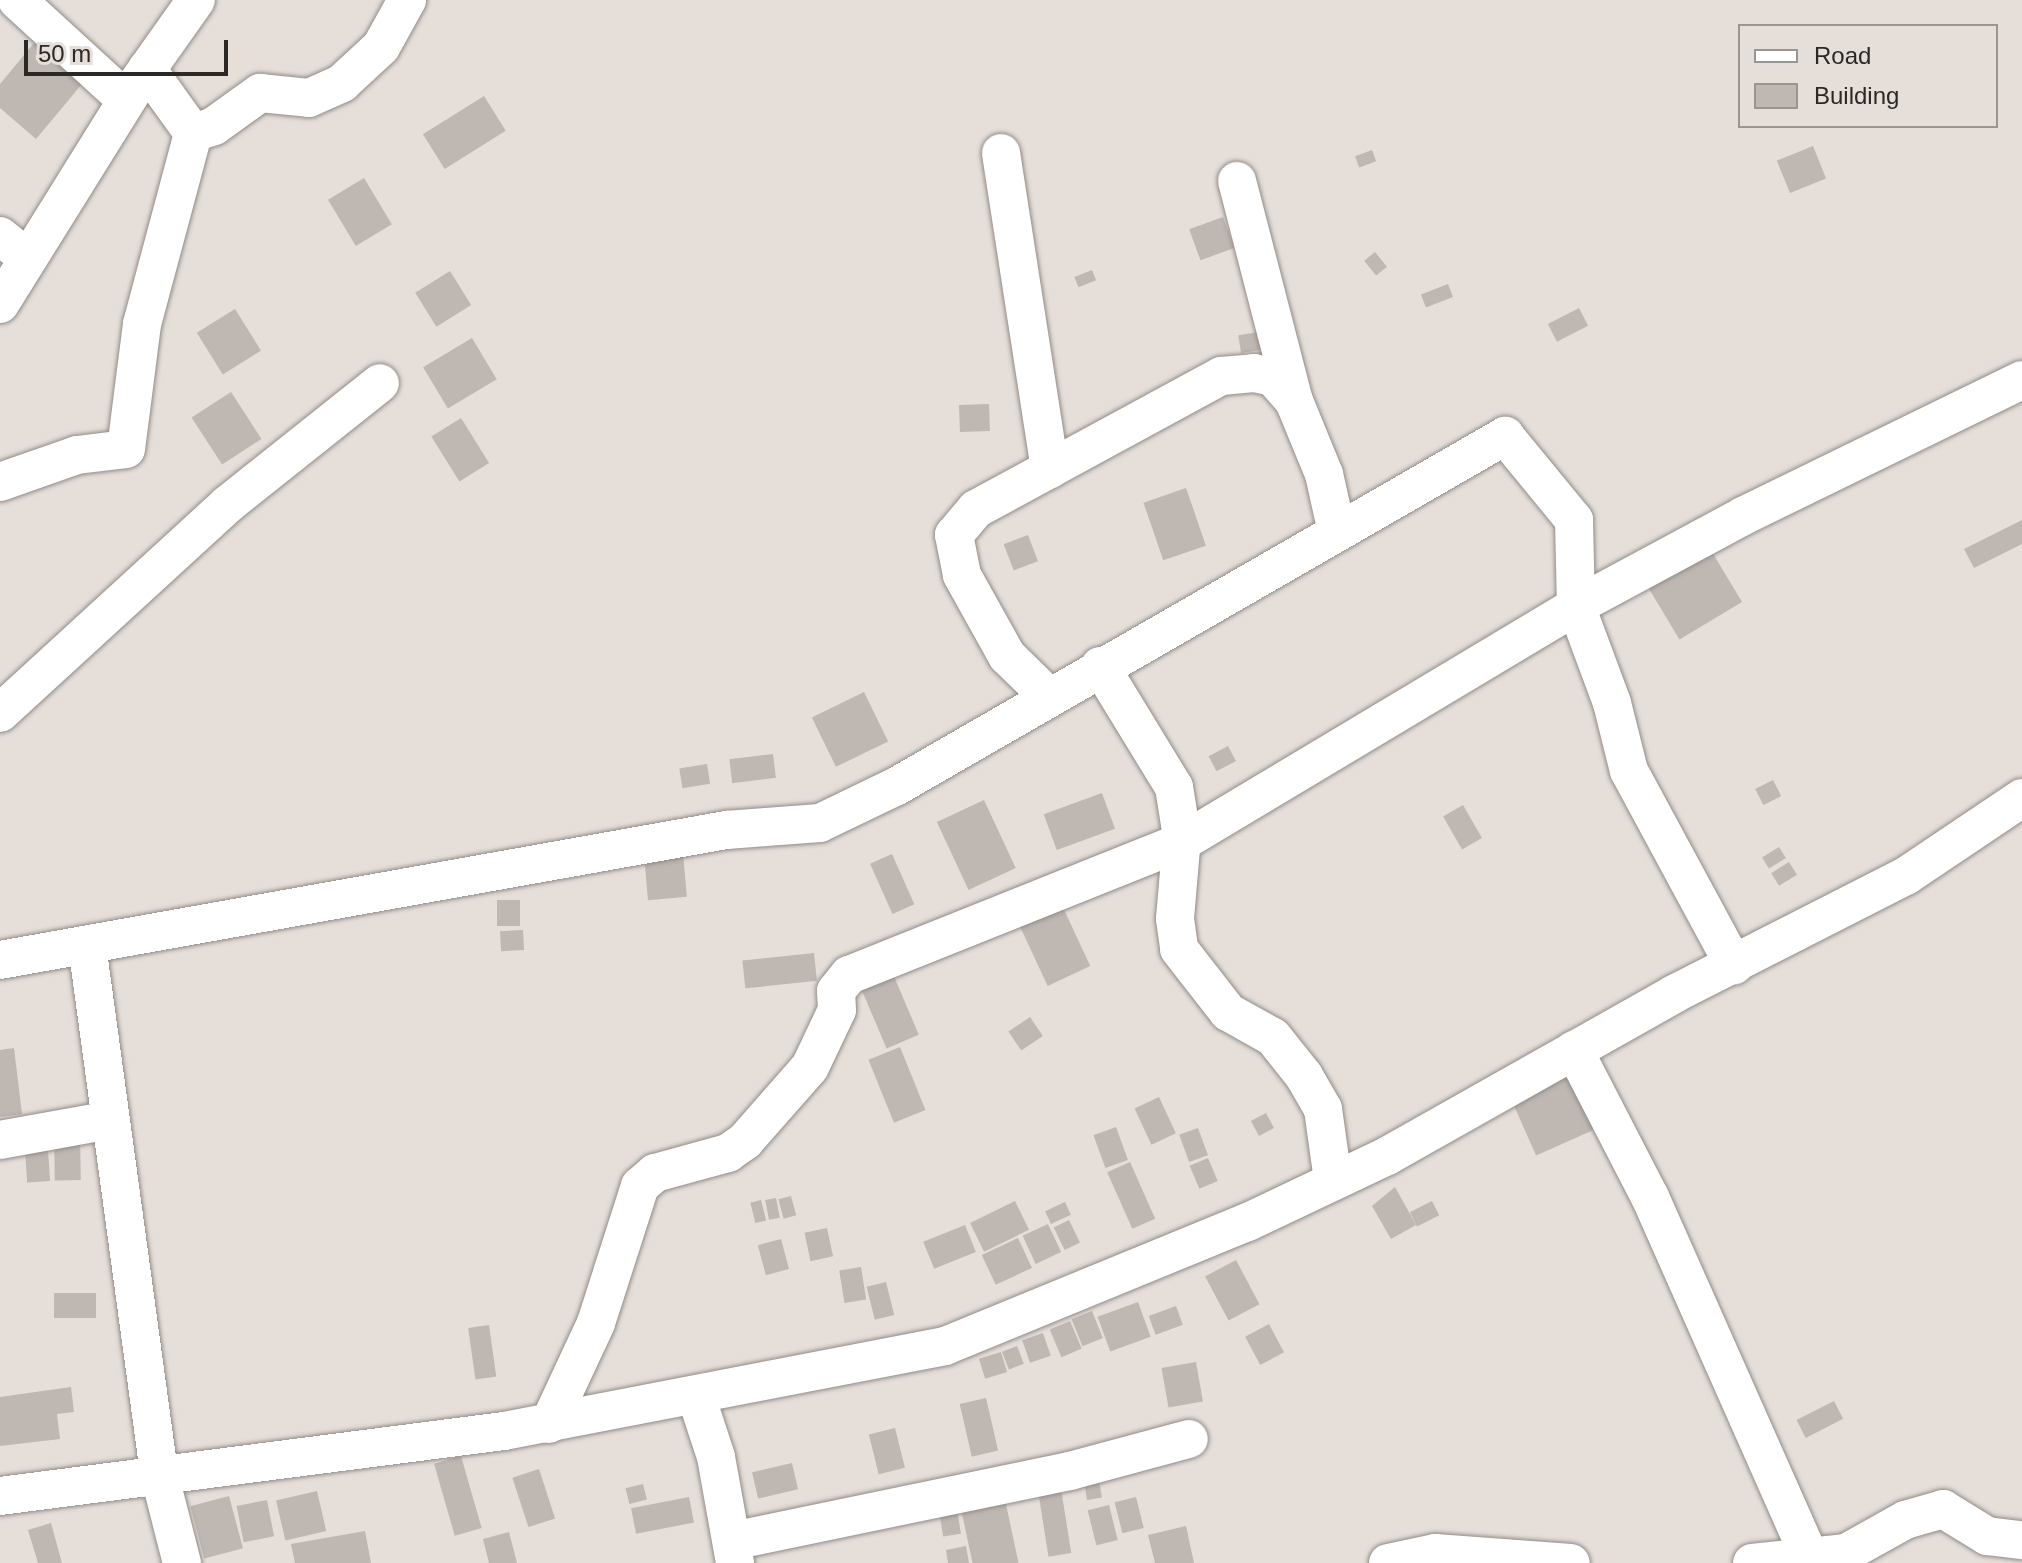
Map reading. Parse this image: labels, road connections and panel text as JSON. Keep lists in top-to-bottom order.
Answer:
{
  "legend": ["Road", "Building"],
  "scale_bar": "50 m"
}
